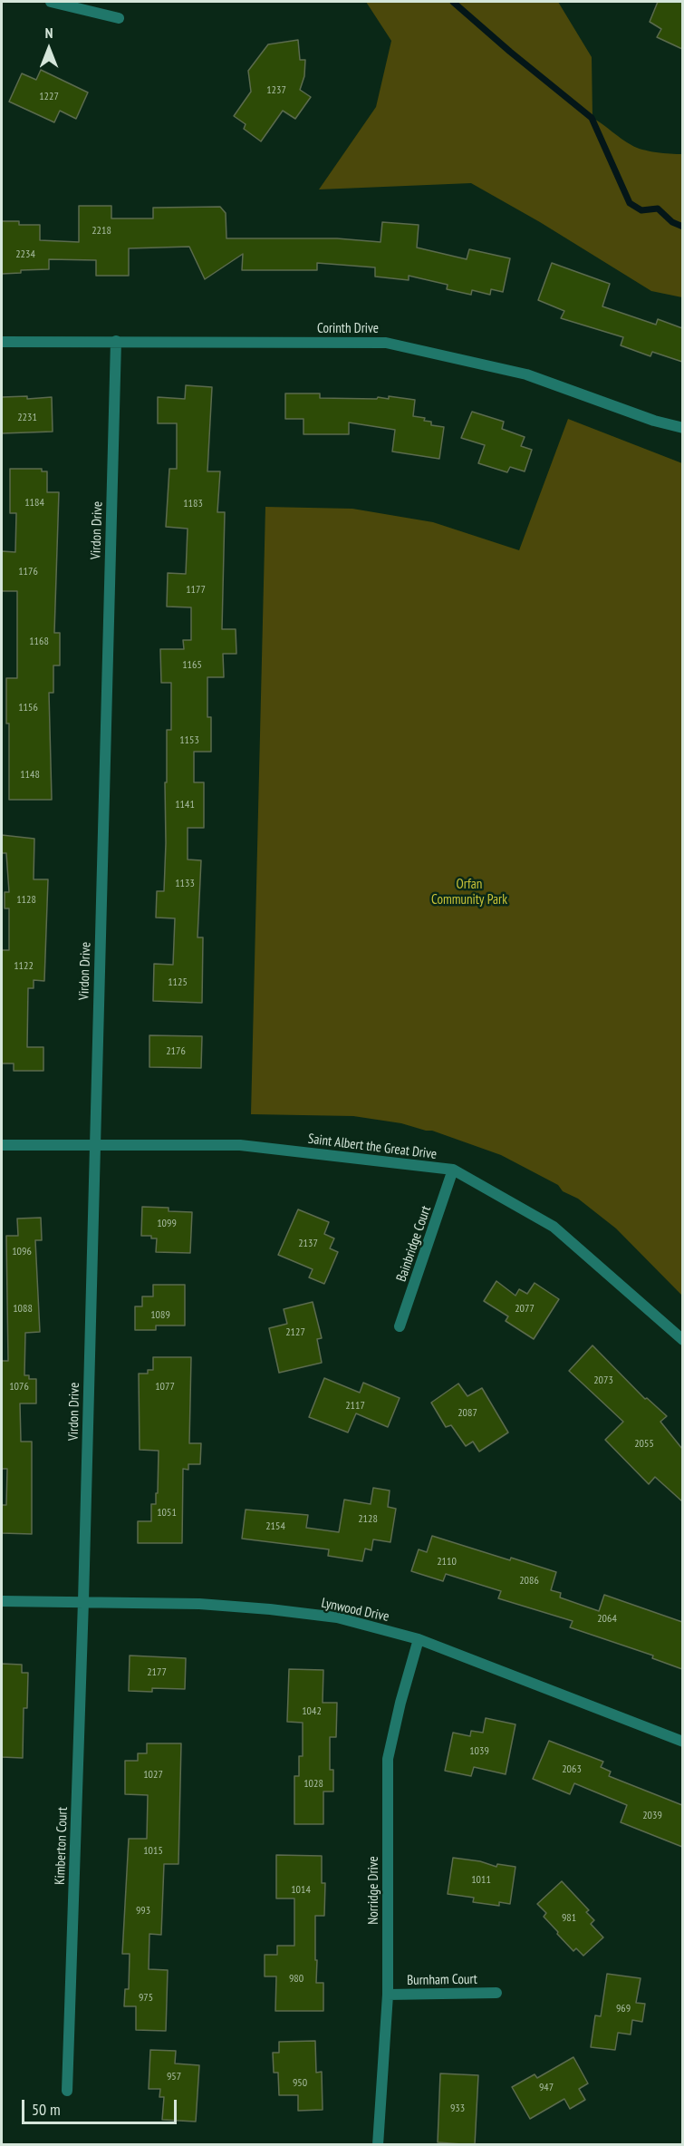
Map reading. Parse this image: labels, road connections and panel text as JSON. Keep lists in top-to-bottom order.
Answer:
{
  "streets": {
    "street": [
      "Corinth Drive",
      "Virdon Drive",
      "Saint Albert the Great Drive",
      "Bainbridge Court",
      "Lynwood Drive",
      "Kimberton Court",
      "Norridge Drive",
      "Burnham Court"
    ]
  },
  "crossings": [
    ["Corinth Drive", "Virdon Drive"],
    ["Virdon Drive", "Saint Albert the Great Drive"],
    ["Virdon Drive", "Lynwood Drive"],
    ["Virdon Drive", "Kimberton Court"],
    ["Saint Albert the Great Drive", "Bainbridge Court"],
    ["Lynwood Drive", "Kimberton Court"],
    ["Lynwood Drive", "Norridge Drive"],
    ["Norridge Drive", "Burnham Court"]
  ],
  "parks": ["Orfan Community Park"],
  "house_numbers": [
    "1237",
    "1227",
    "2218",
    "2234",
    "2231",
    "1184",
    "1183",
    "1176",
    "1177",
    "1168",
    "1165",
    "1156",
    "1153",
    "1148",
    "1141",
    "1133",
    "1128",
    "1122",
    "1125",
    "2176",
    "1099",
    "2137",
    "1096",
    "1088",
    "2077",
    "1089",
    "2127",
    "2073",
    "1076",
    "1077",
    "2117",
    "2087",
    "2055",
    "1051",
    "2128",
    "2154",
    "2110",
    "2086",
    "2064",
    "2177",
    "1042",
    "1039",
    "2063",
    "1027",
    "1028",
    "2039",
    "1015",
    "1011",
    "1014",
    "993",
    "981",
    "980",
    "975",
    "969",
    "957",
    "950",
    "947",
    "933"
  ],
  "scale_bar": "50 m",
  "north": "top"
}
